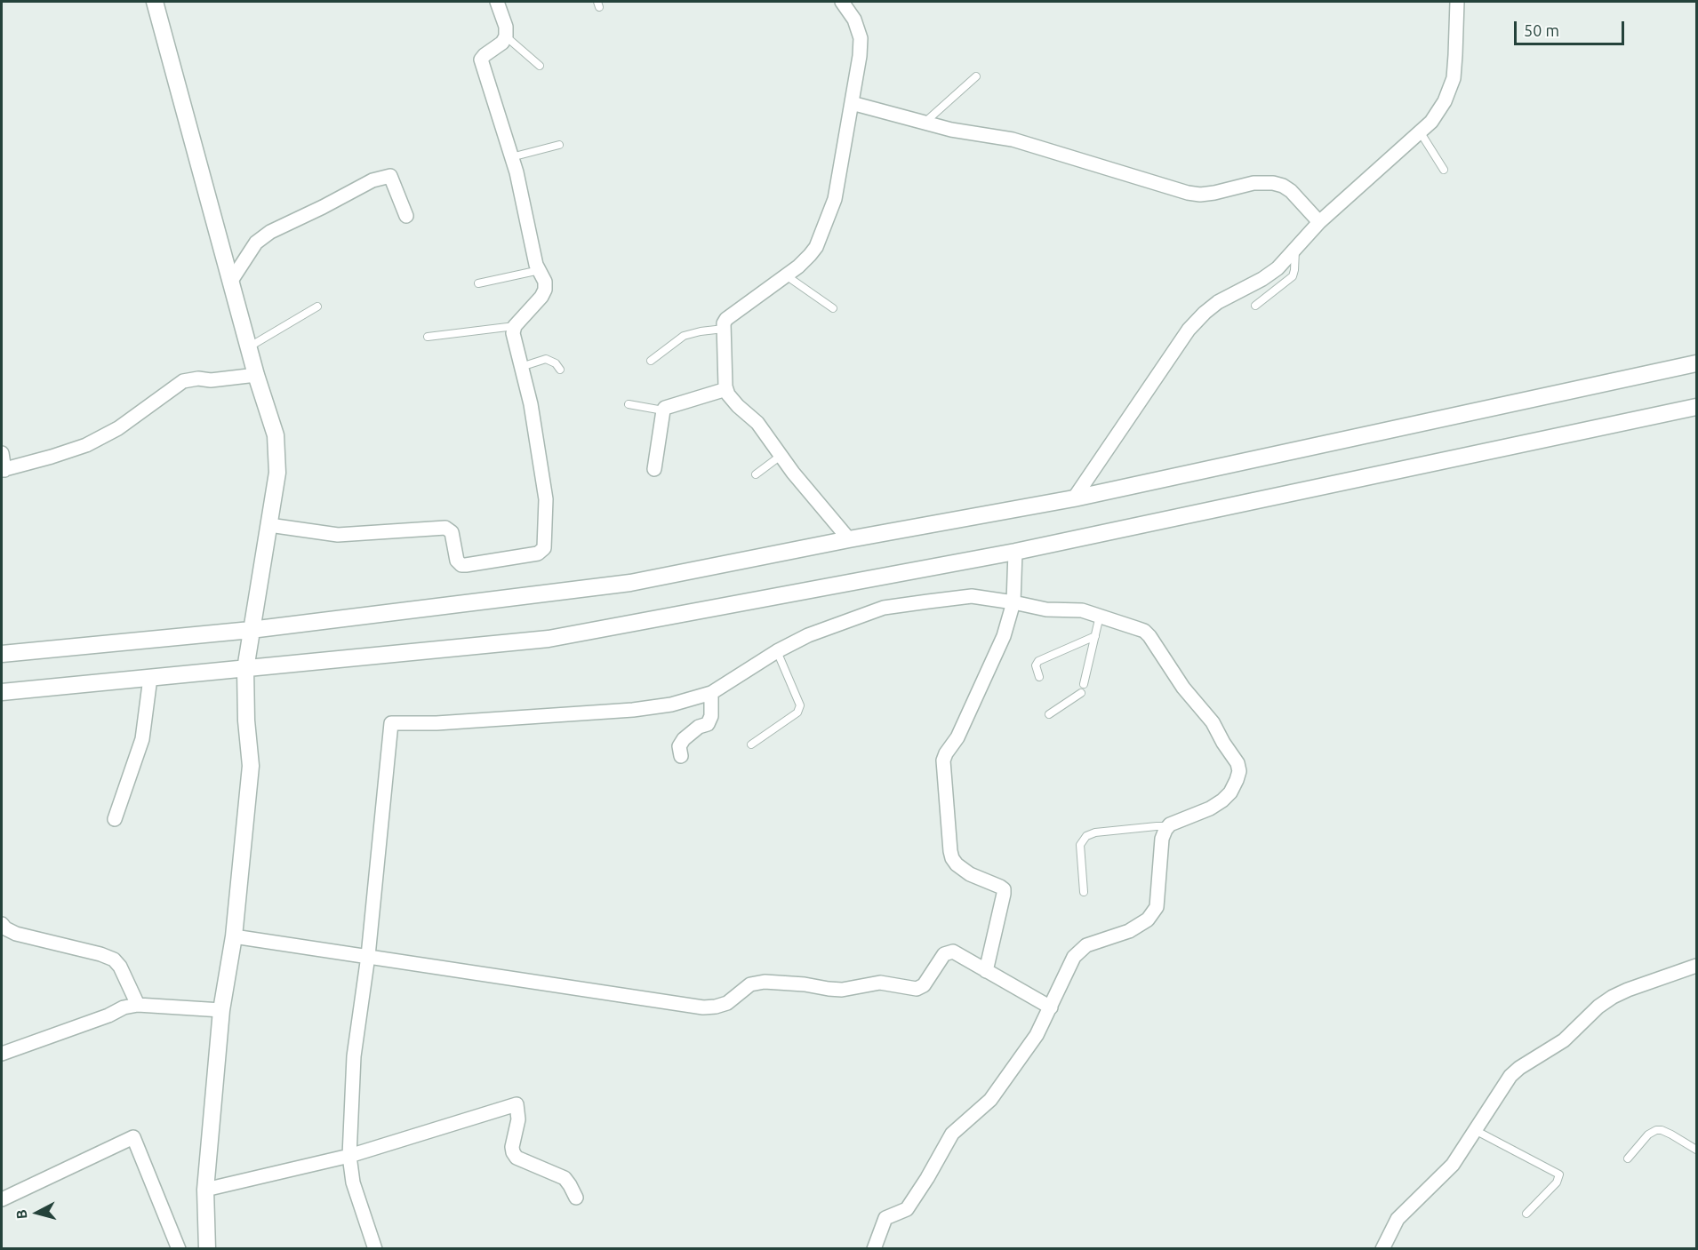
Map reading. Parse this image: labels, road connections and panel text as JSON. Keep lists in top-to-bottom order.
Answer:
{
  "scale_bar": "50 m",
  "north": "left"
}
